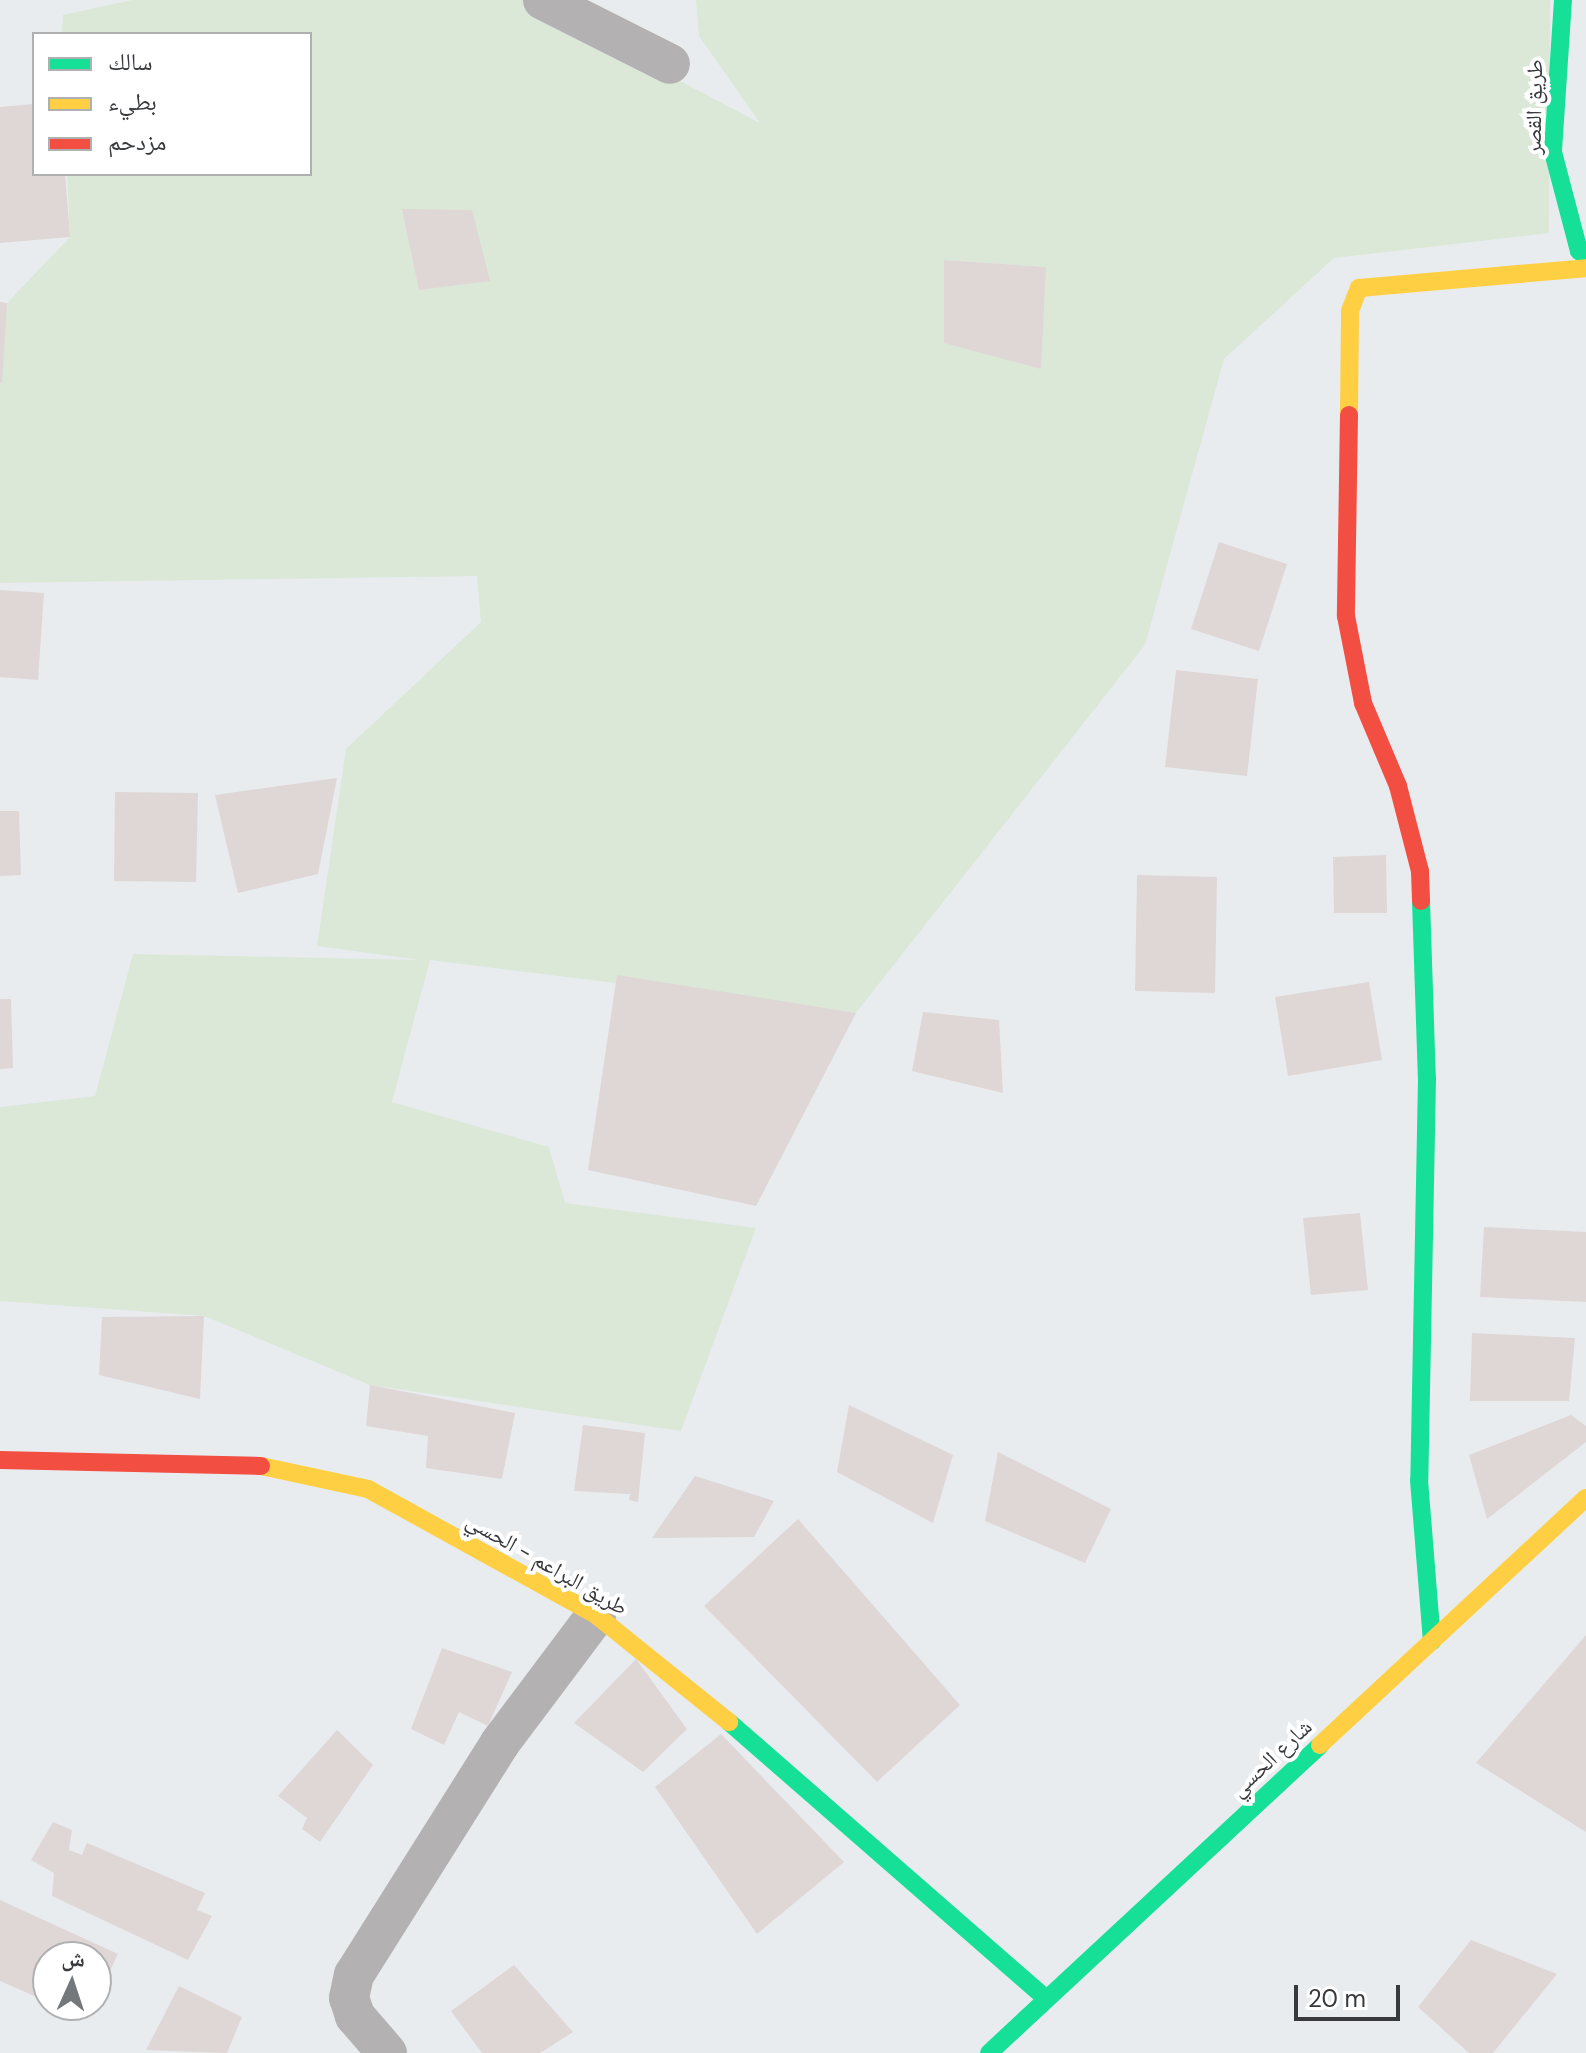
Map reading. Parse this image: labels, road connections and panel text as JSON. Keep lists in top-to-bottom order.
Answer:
{
  "streets": {
    "street": ["طريق القصر", "طريق البراعم - الحسي", "شارع الحسي"]
  },
  "crossings": [
    ["طريق البراعم - الحسي", "شارع الحسي"]
  ],
  "legend": ["سالك", "بطيء", "مزدحم"],
  "scale_bar": "20 m",
  "north": "top"
}
